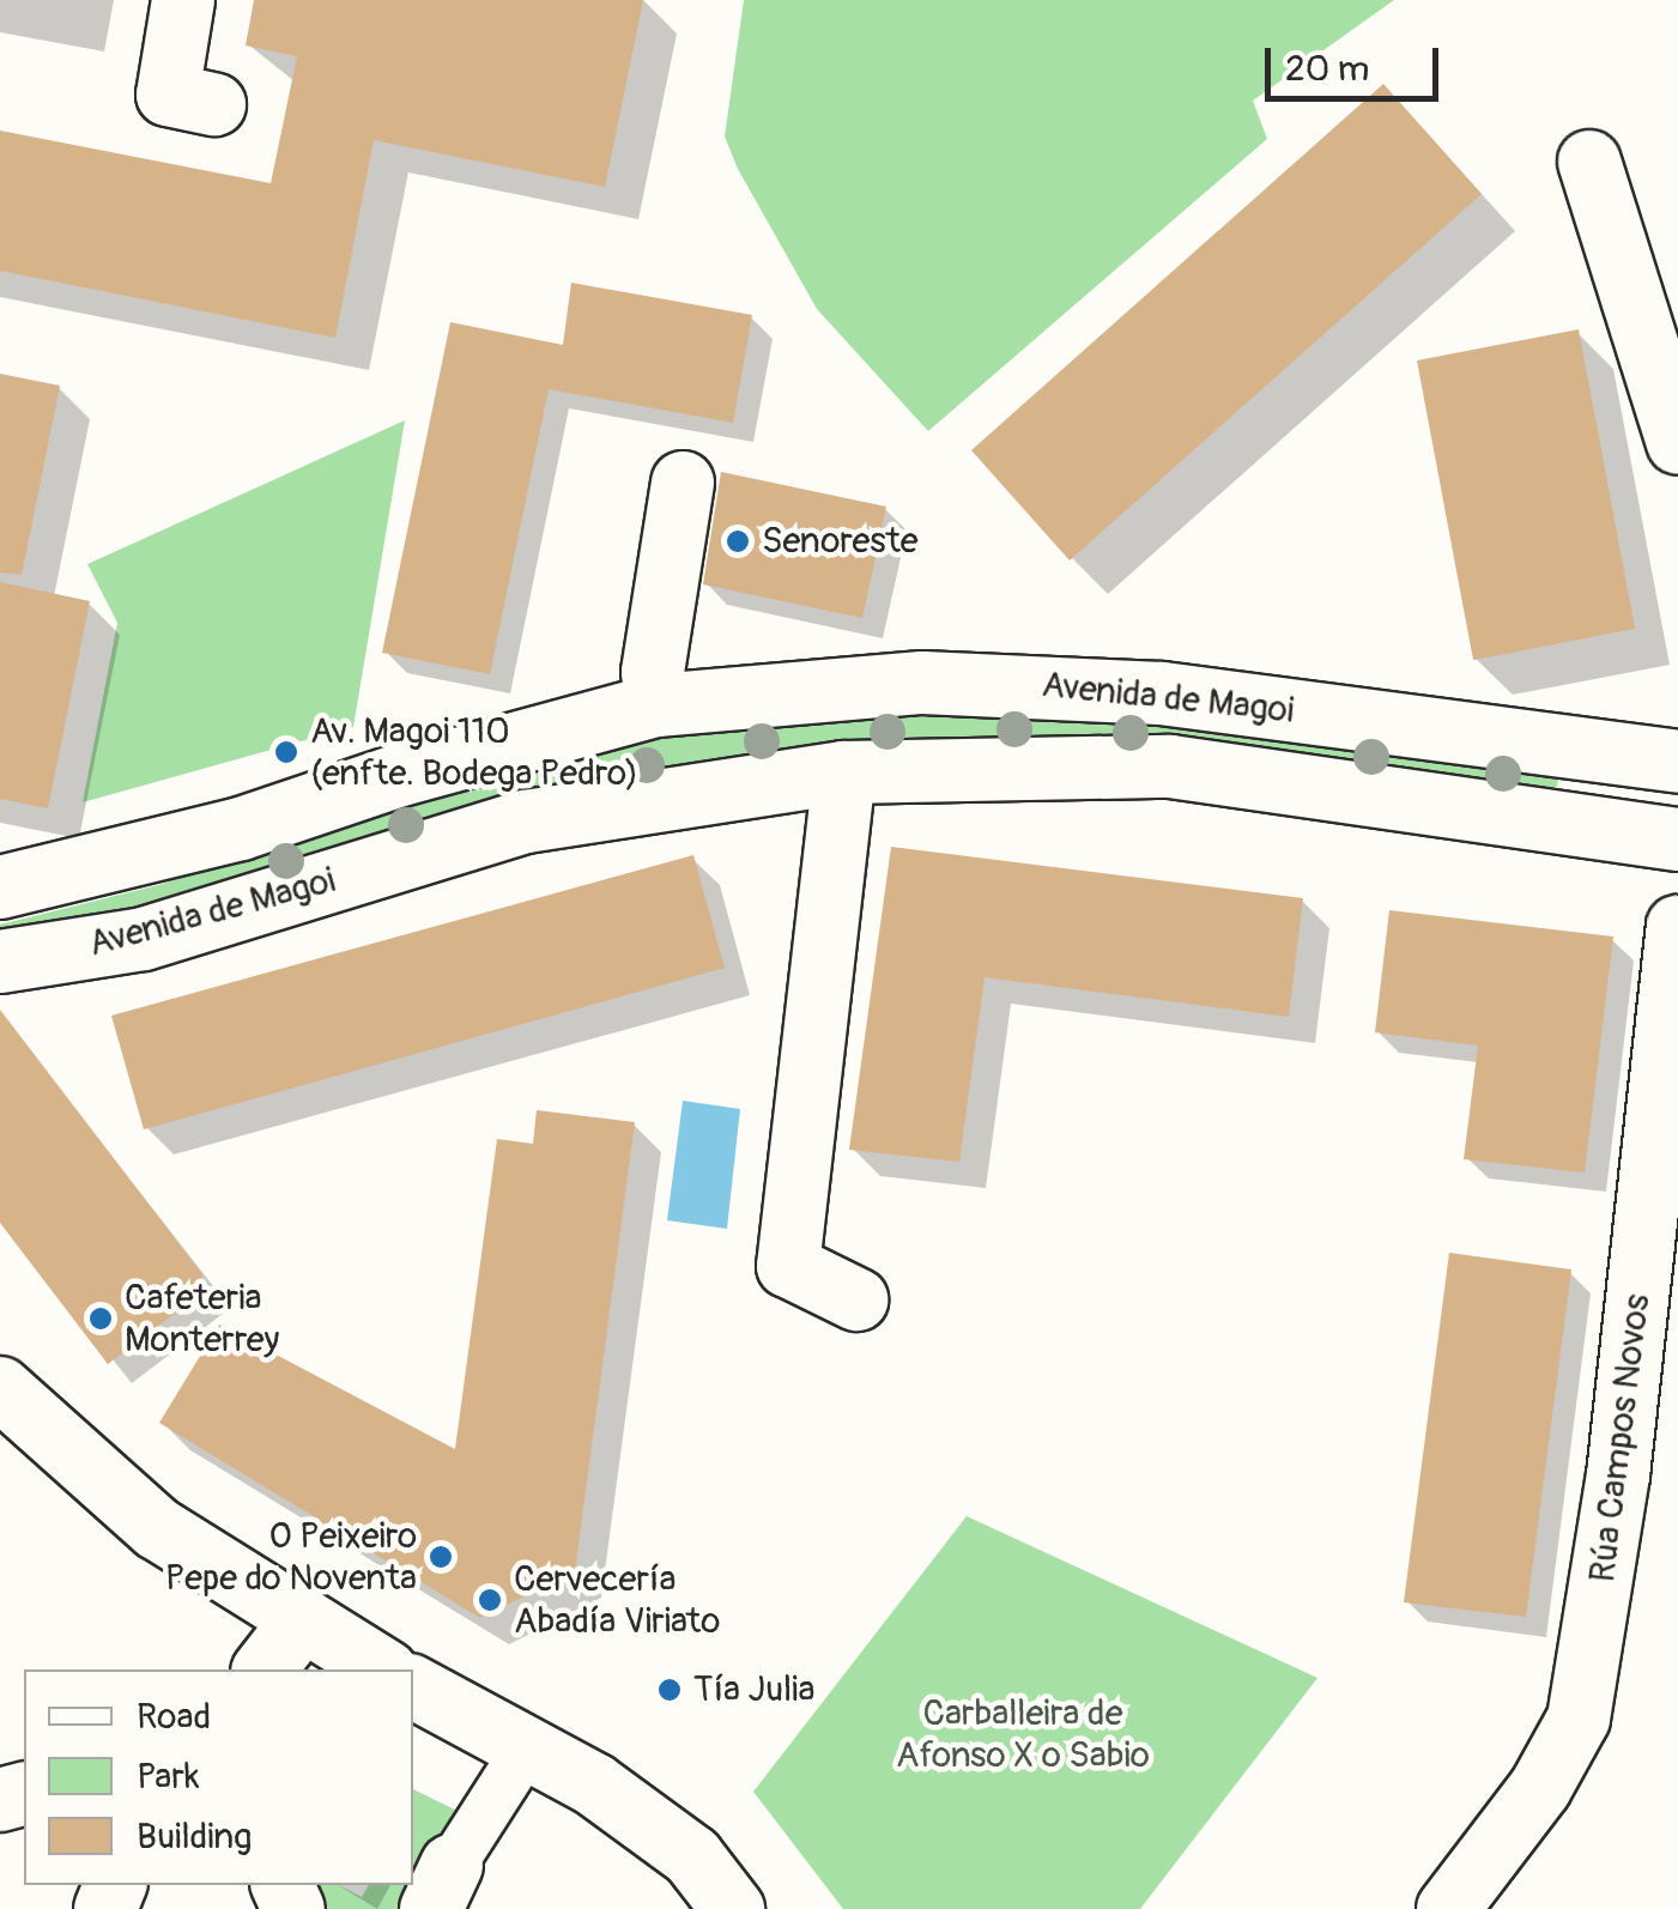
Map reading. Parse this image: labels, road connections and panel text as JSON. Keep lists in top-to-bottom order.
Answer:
{
  "streets": {
    "street": ["Avenida de Magoi", "Rúa Campos Novos"]
  },
  "parks": ["Carballeira de Afonso X o Sabio"],
  "places": [
    "Senoreste",
    "Av. Magoi 110 (enfte. Bodega Pedro)",
    "Cafeteria Monterrey",
    "O Peixeiro Pepe do Noventa",
    "Cervecería Abadía Viriato",
    "Tía Julia"
  ],
  "legend": ["Road", "Park", "Building"],
  "scale_bar": "20 m"
}
